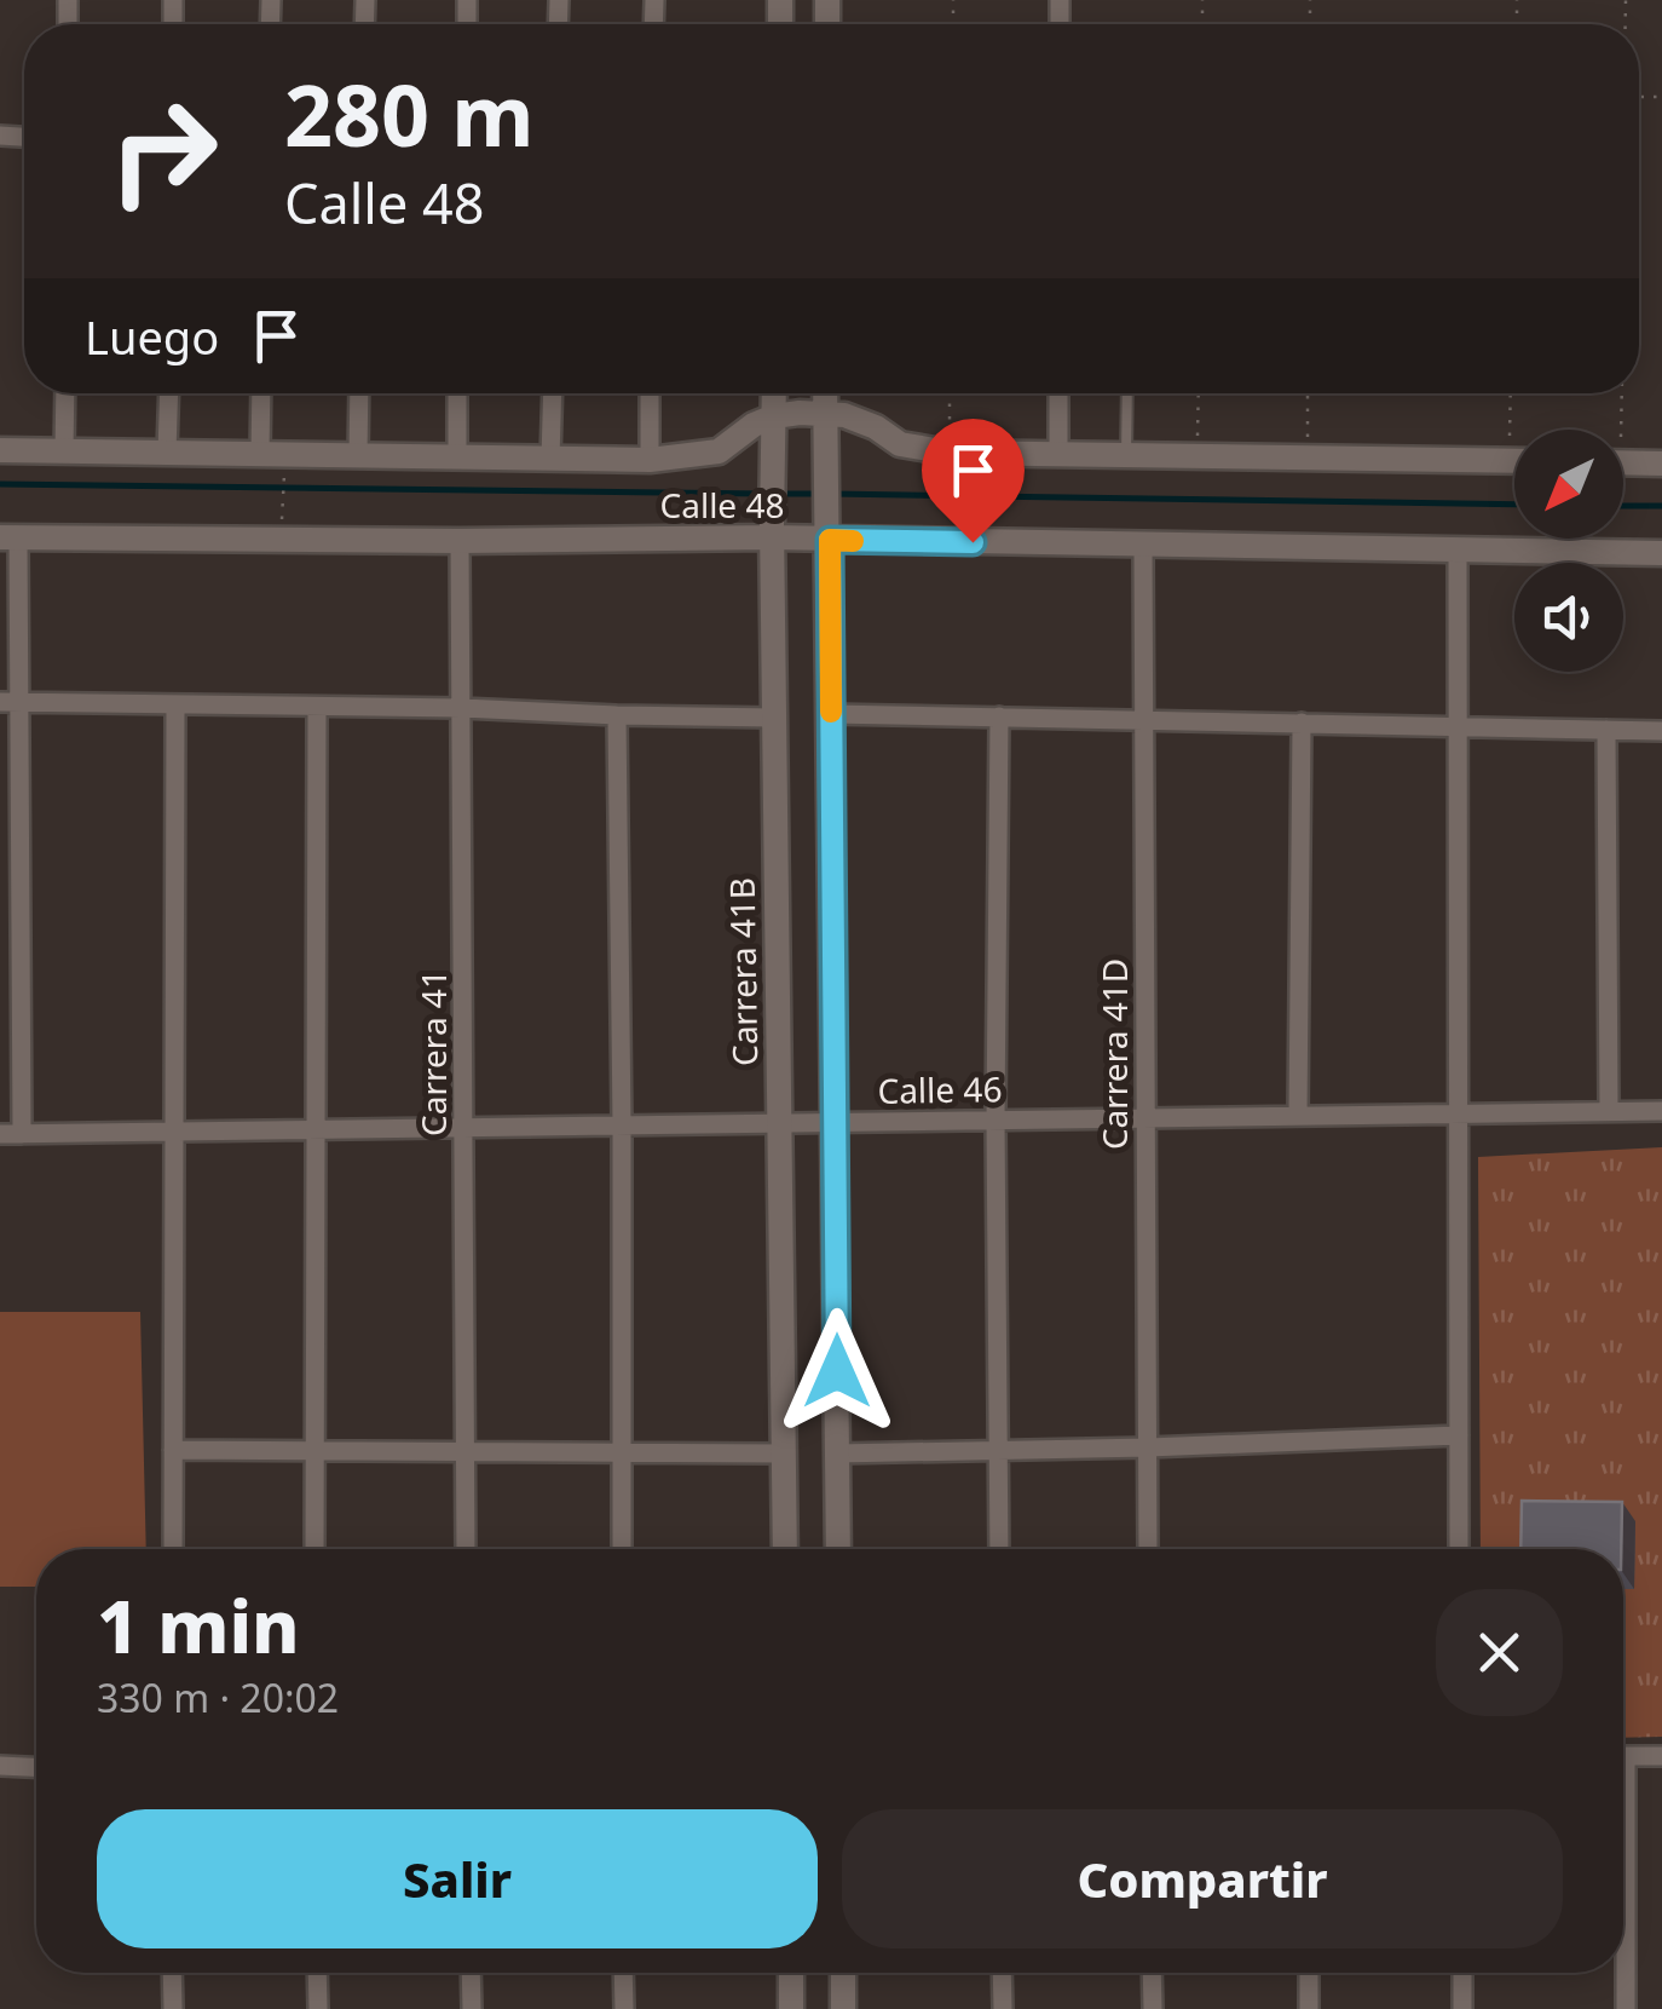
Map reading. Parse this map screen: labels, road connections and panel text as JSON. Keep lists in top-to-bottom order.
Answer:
{
  "streets": {
    "street": [
      "Calle 48",
      "Carrera 41B",
      "Carrera 41",
      "Carrera 41D",
      "Calle 46"
    ]
  },
  "crossings": [
    ["Calle 48", "Carrera 41B"],
    ["Calle 48", "Carrera 41"],
    ["Calle 48", "Carrera 41D"],
    ["Carrera 41B", "Calle 46"],
    ["Carrera 41", "Calle 46"],
    ["Carrera 41D", "Calle 46"]
  ],
  "north": "bottom left",
  "page": {
    "turn": ["280 m", "Calle 48"],
    "then": "Luego",
    "heading": ["1 min", "330 m · 20:02"],
    "buttons": ["Salir", "Compartir"]
  }
}
